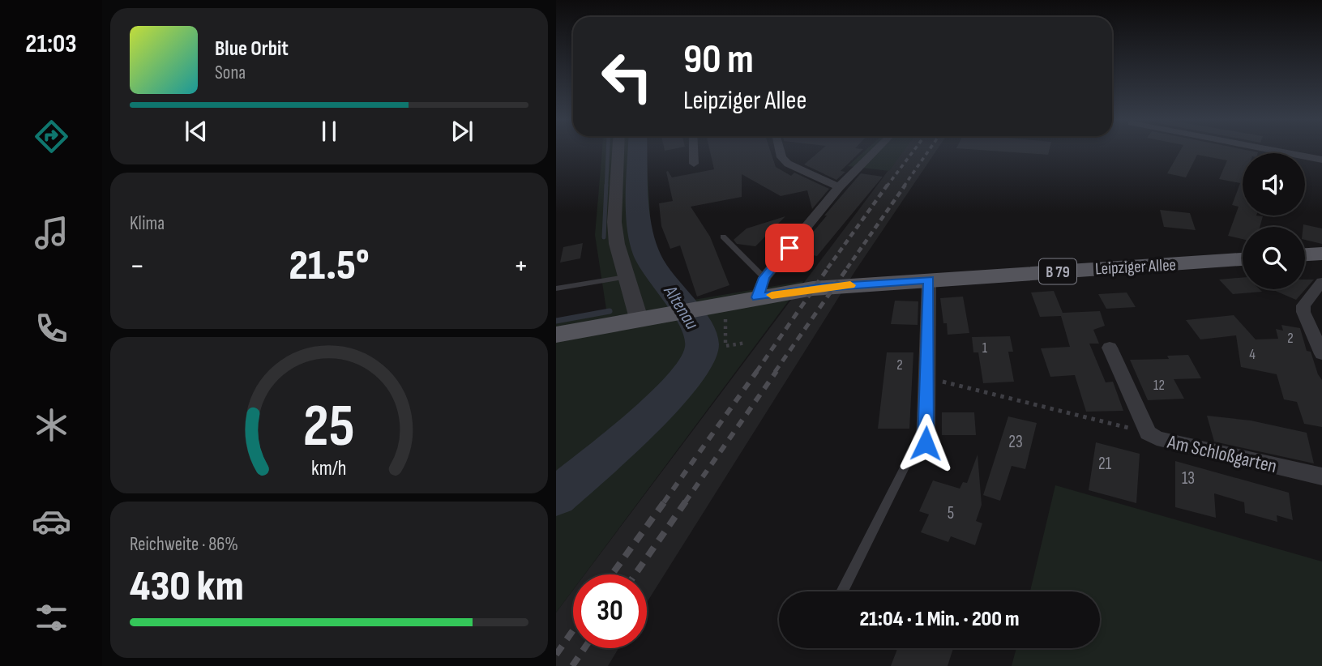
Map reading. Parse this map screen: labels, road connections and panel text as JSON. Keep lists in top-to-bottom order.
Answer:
{
  "streets": {
    "main road": ["Leipziger Allee", "B 79"],
    "street": ["Am Schloßgarten"]
  },
  "crossings": [
    ["Leipziger Allee", "B 79"]
  ],
  "water": ["Altenau"],
  "house_numbers": [
    "2",
    "1",
    "4",
    "2",
    "12",
    "23",
    "21",
    "13",
    "5"
  ],
  "page": {
    "tabs": "21:03",
    "turn": ["90 m", "Leipziger Allee"],
    "song": ["Blue Orbit", "Sona"],
    "tile": [
      "Klima",
      ["Reichweite · 86%", "430 km"]
    ],
    "heat": ["−", "21.5°", "+"],
    "limit": "30",
    "trip": "21:04 · 1 Min. · 200 m",
    "gauge": ["25", "km/h"]
  }
}
